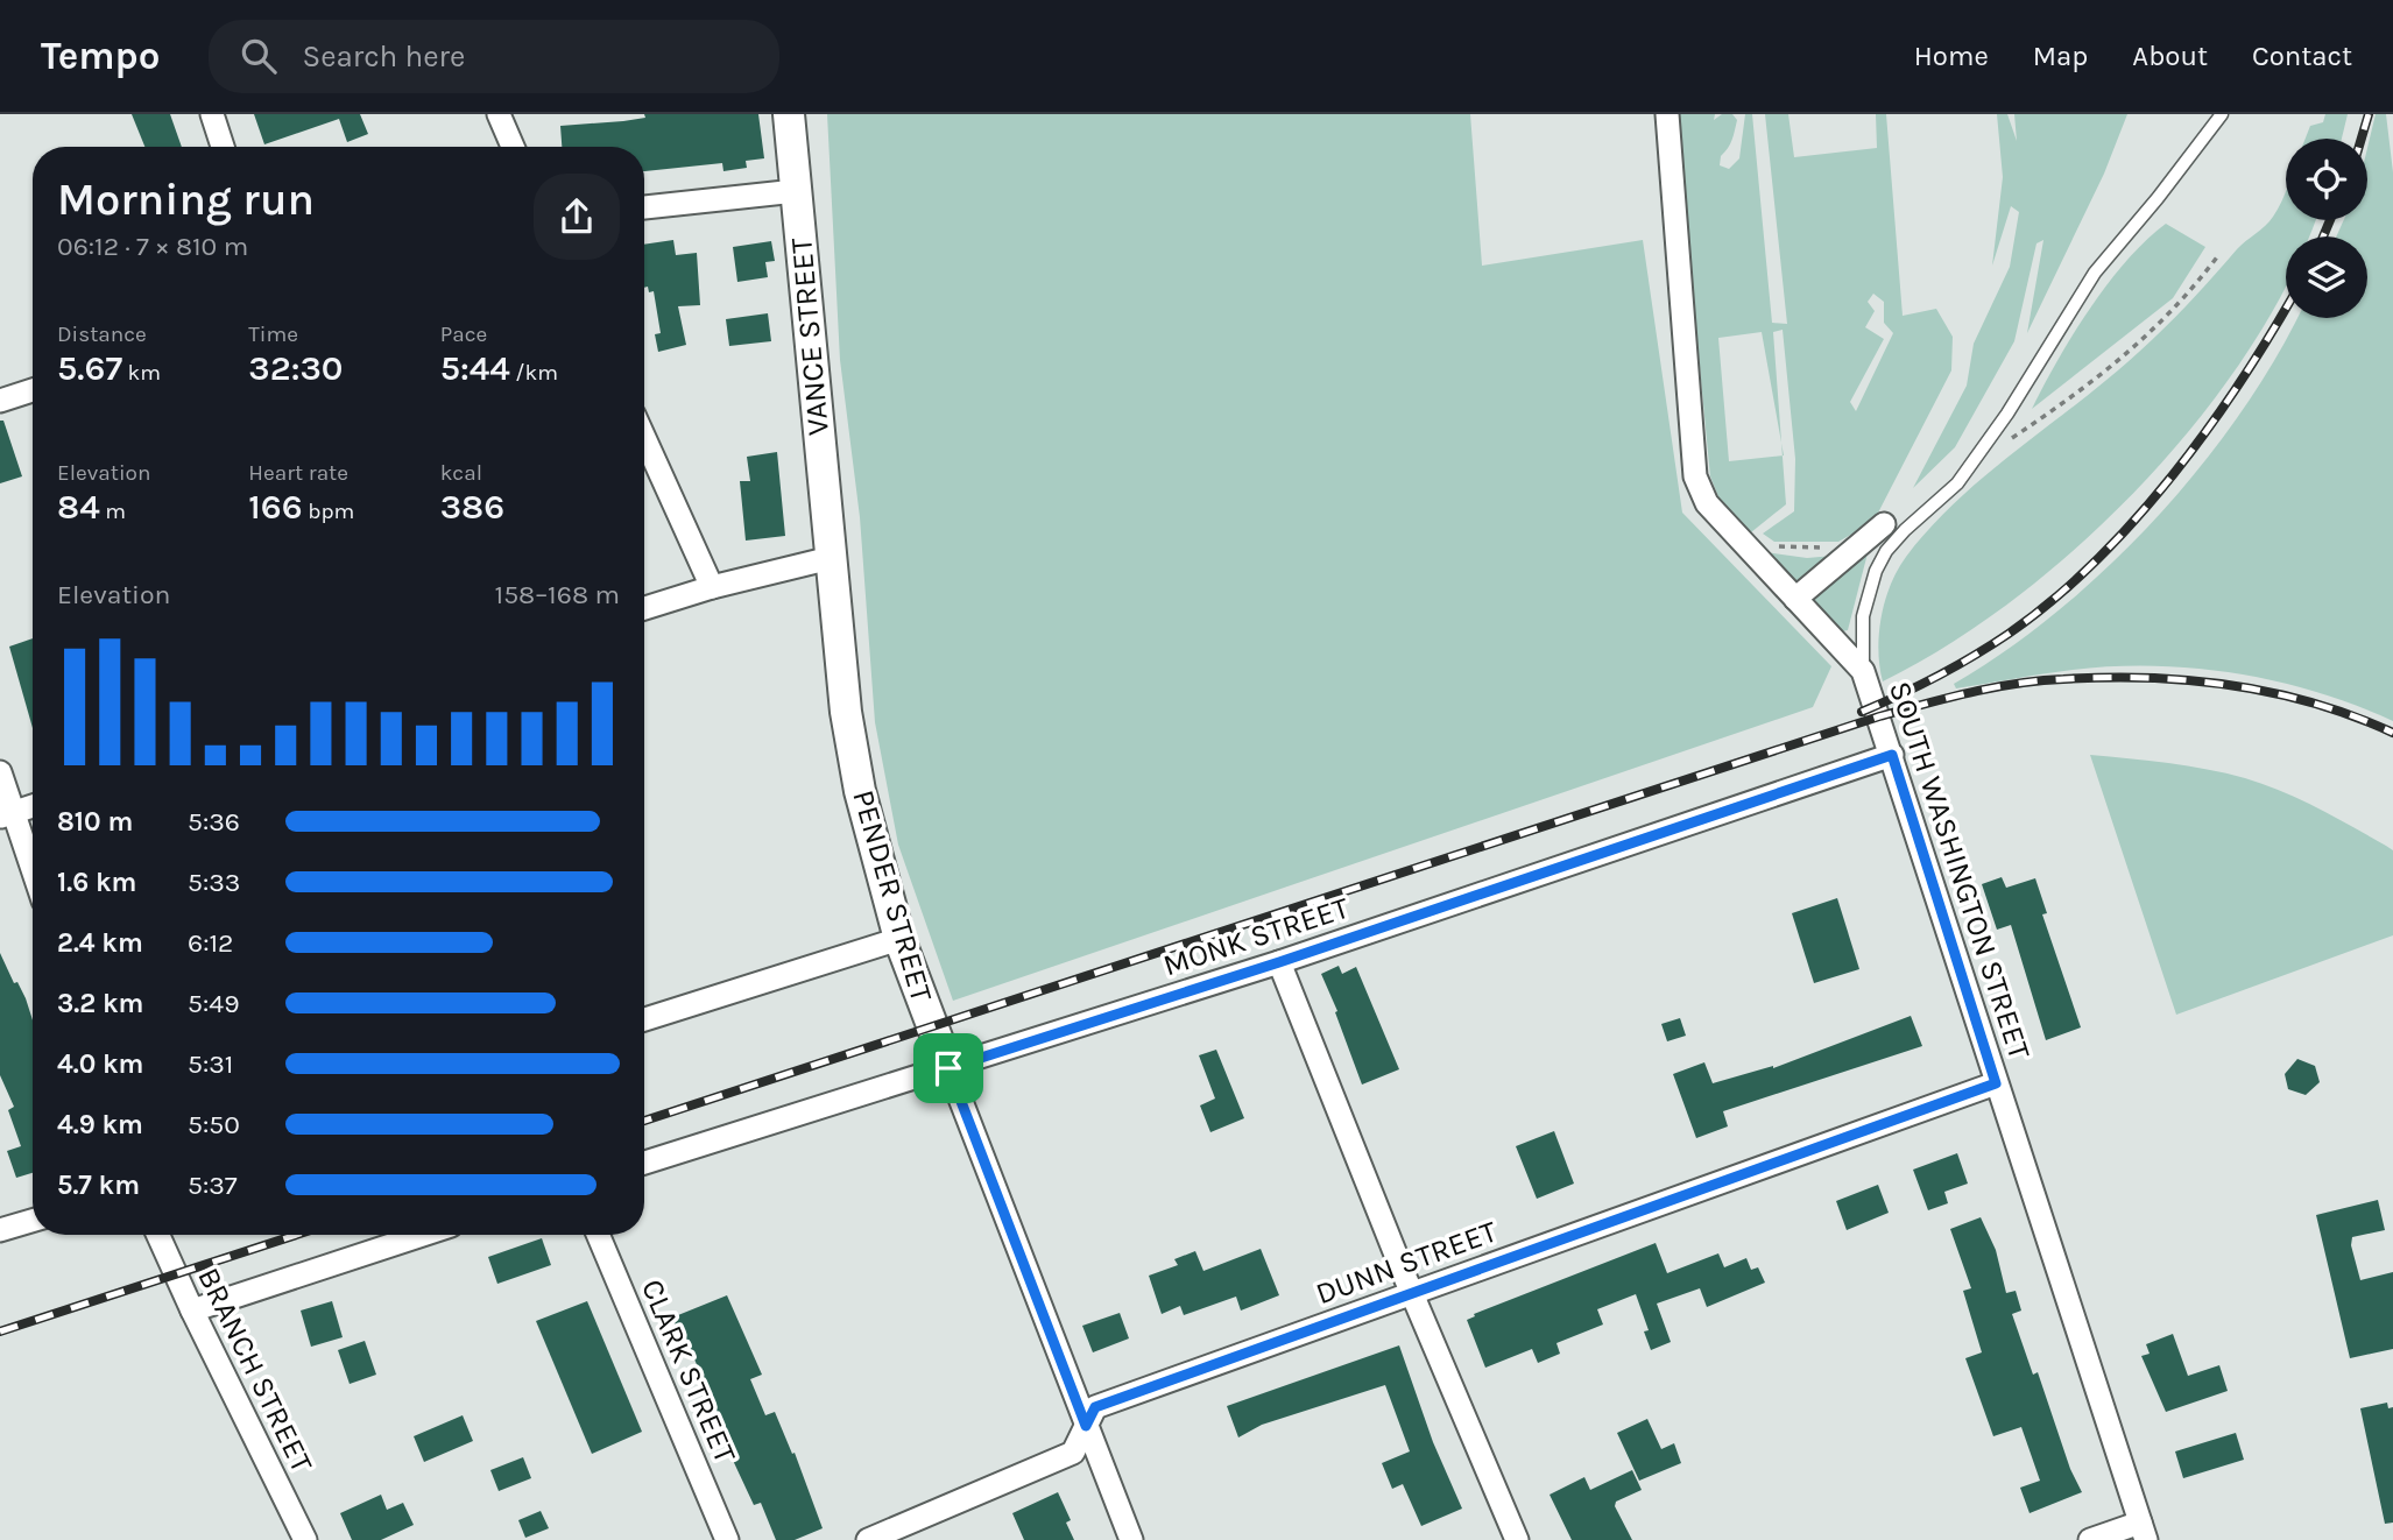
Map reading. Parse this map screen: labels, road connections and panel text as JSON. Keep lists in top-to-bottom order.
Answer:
{
  "streets": {
    "street": [
      "VANCE STREET",
      "SOUTH WASHINGTON STREET",
      "PENDER STREET",
      "MONK STREET",
      "DUNN STREET",
      "BRANCH STREET",
      "CLARK STREET"
    ]
  },
  "crossings": [
    ["VANCE STREET", "PENDER STREET"],
    ["SOUTH WASHINGTON STREET", "MONK STREET"],
    ["SOUTH WASHINGTON STREET", "DUNN STREET"],
    ["PENDER STREET", "MONK STREET"],
    ["PENDER STREET", "DUNN STREET"]
  ],
  "page": {
    "header": "Tempo",
    "search": "Search here",
    "nav": [
      "Home",
      "Map",
      "About",
      "Contact"
    ],
    "heading": ["Morning run", "06:12 · 7 × 810 m"],
    "stats": [
      ["Distance", "5.67 km"],
      ["Time", "32:30"],
      ["Pace", "5:44 /km"],
      ["Elevation", "84 m"],
      ["Heart rate", "166 bpm"],
      ["kcal", "386"]
    ],
    "chart": ["Elevation", "158–168 m"],
    "list": [
      {
        "name": "810 m",
        "note": "5:36"
      },
      {
        "name": "1.6 km",
        "note": "5:33"
      },
      {
        "name": "2.4 km",
        "note": "6:12"
      },
      {
        "name": "3.2 km",
        "note": "5:49"
      },
      {
        "name": "4.0 km",
        "note": "5:31"
      },
      {
        "name": "4.9 km",
        "note": "5:50"
      },
      {
        "name": "5.7 km",
        "note": "5:37"
      }
    ]
  }
}
